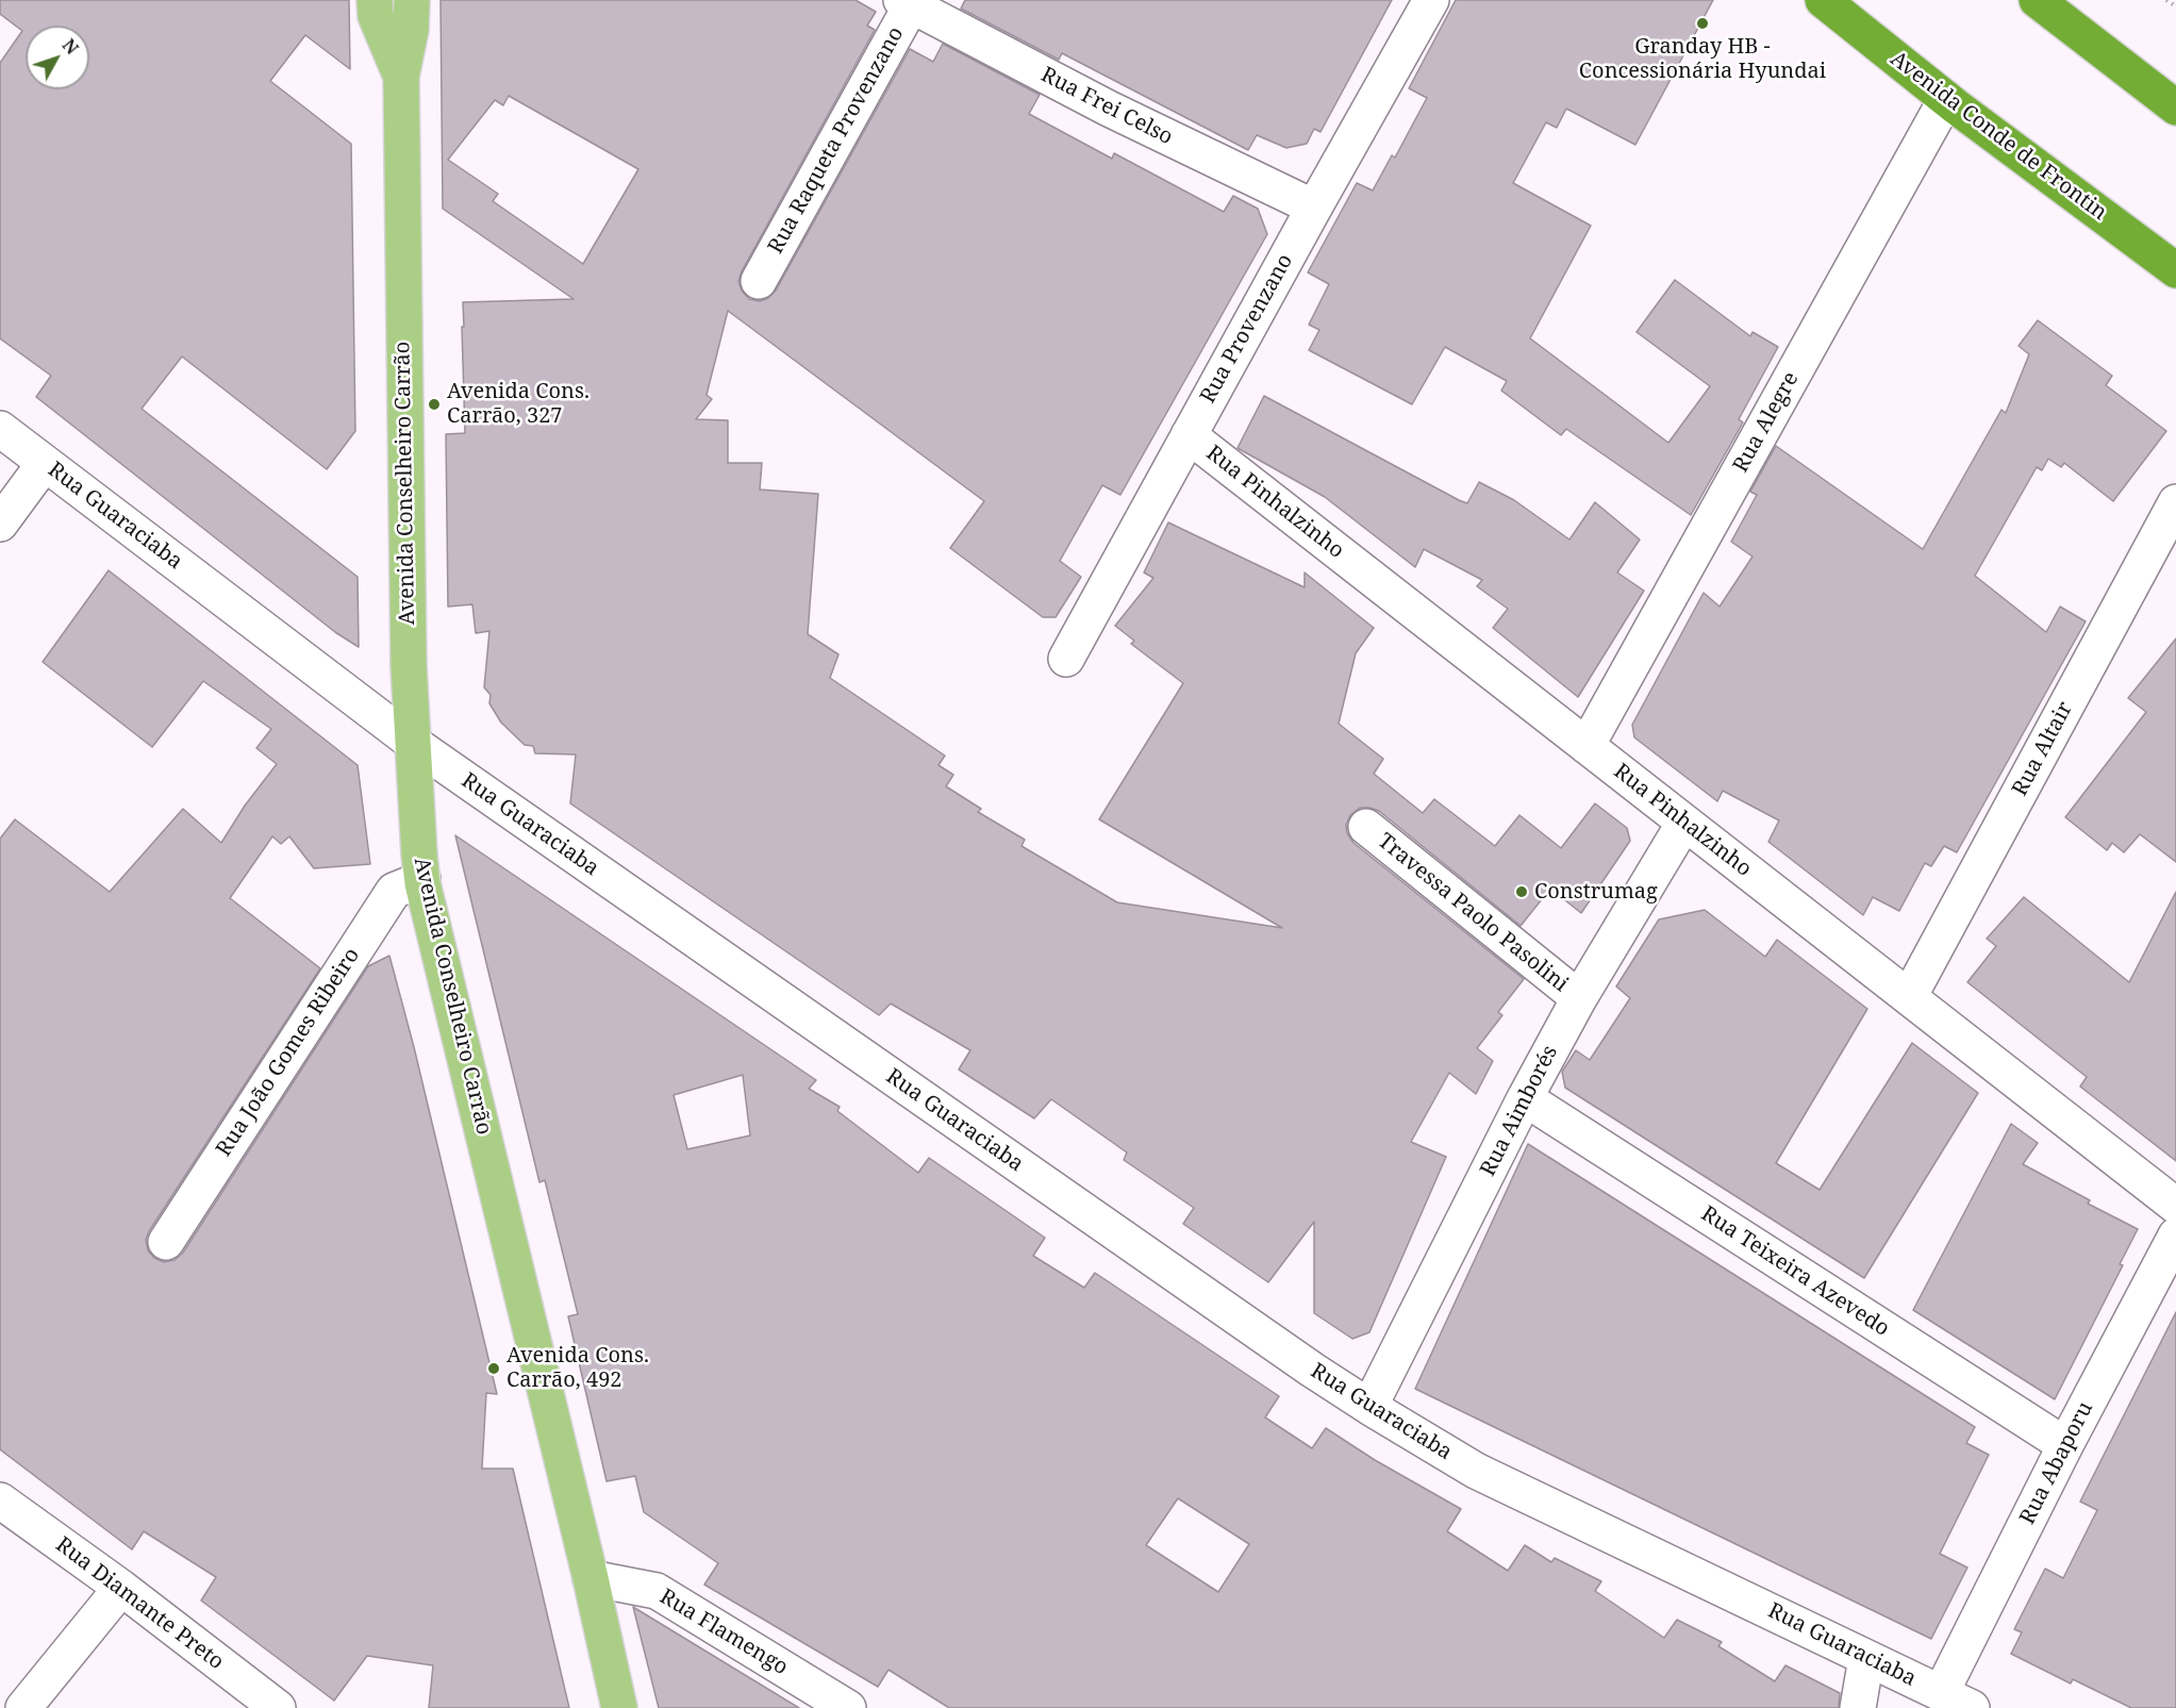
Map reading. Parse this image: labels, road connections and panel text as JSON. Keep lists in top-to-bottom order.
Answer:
{
  "streets": {
    "highway": ["Avenida Conde de Frontin"],
    "main road": ["Avenida Conselheiro Carrão"],
    "street": [
      "Rua Frei Celso",
      "Rua Raqueta Provenzano",
      "Rua Provenzano",
      "Rua Alegre",
      "Rua Pinhalzinho",
      "Rua Guaraciaba",
      "Rua Altair",
      "Travessa Paolo Pasolini",
      "Rua João Gomes Ribeiro",
      "Rua Aimborés",
      "Rua Teixeira Azevedo",
      "Rua Abaporu",
      "Rua Diamante Preto",
      "Rua Flamengo"
    ]
  },
  "crossings": [
    ["Rua Frei Celso", "Rua Raqueta Provenzano"],
    ["Rua Frei Celso", "Rua Provenzano"],
    ["Avenida Conde de Frontin", "Rua Alegre"],
    ["Rua Provenzano", "Rua Pinhalzinho"],
    ["Rua Alegre", "Rua Pinhalzinho"],
    ["Avenida Conselheiro Carrão", "Rua Guaraciaba"],
    ["Avenida Conselheiro Carrão", "Rua João Gomes Ribeiro"],
    ["Avenida Conselheiro Carrão", "Rua Flamengo"],
    ["Rua Pinhalzinho", "Rua Altair"],
    ["Rua Pinhalzinho", "Rua Aimborés"],
    ["Rua Guaraciaba", "Rua Aimborés"],
    ["Rua Guaraciaba", "Rua Abaporu"],
    ["Travessa Paolo Pasolini", "Rua Aimborés"],
    ["Rua Aimborés", "Rua Teixeira Azevedo"],
    ["Rua Teixeira Azevedo", "Rua Abaporu"]
  ],
  "places": [
    "Granday HB - Concessionária Hyundai",
    "Avenida Cons. Carrão, 327",
    "Construmag",
    "Avenida Cons. Carrão, 492"
  ],
  "north": "top right"
}
